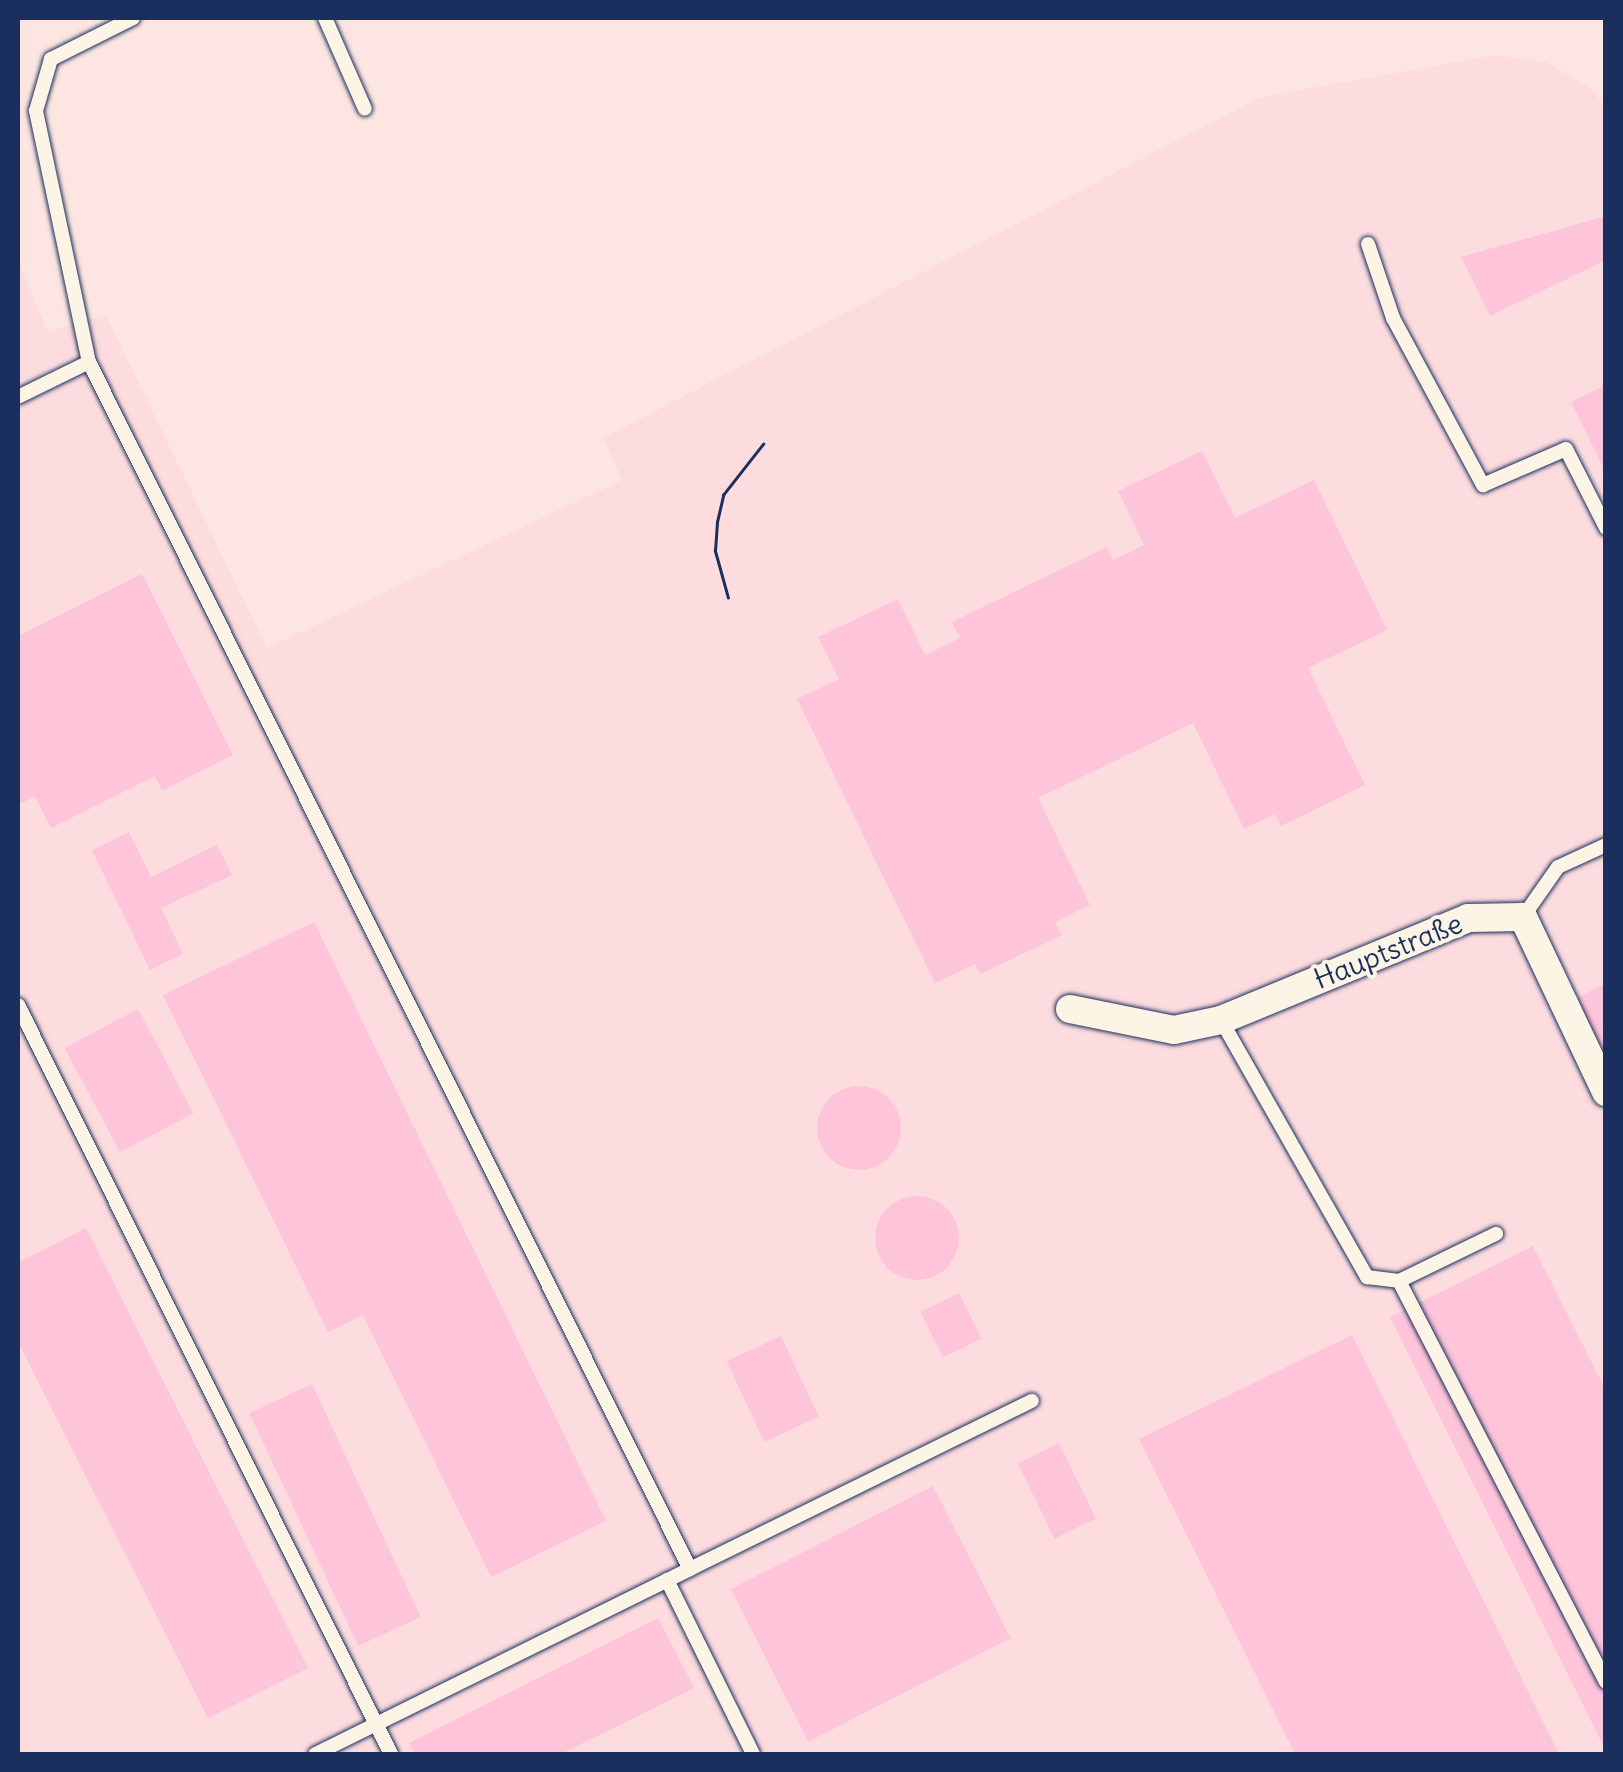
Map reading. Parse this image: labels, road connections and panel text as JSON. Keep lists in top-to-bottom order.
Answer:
{
  "streets": {
    "street": ["Hauptstraße"]
  }
}
